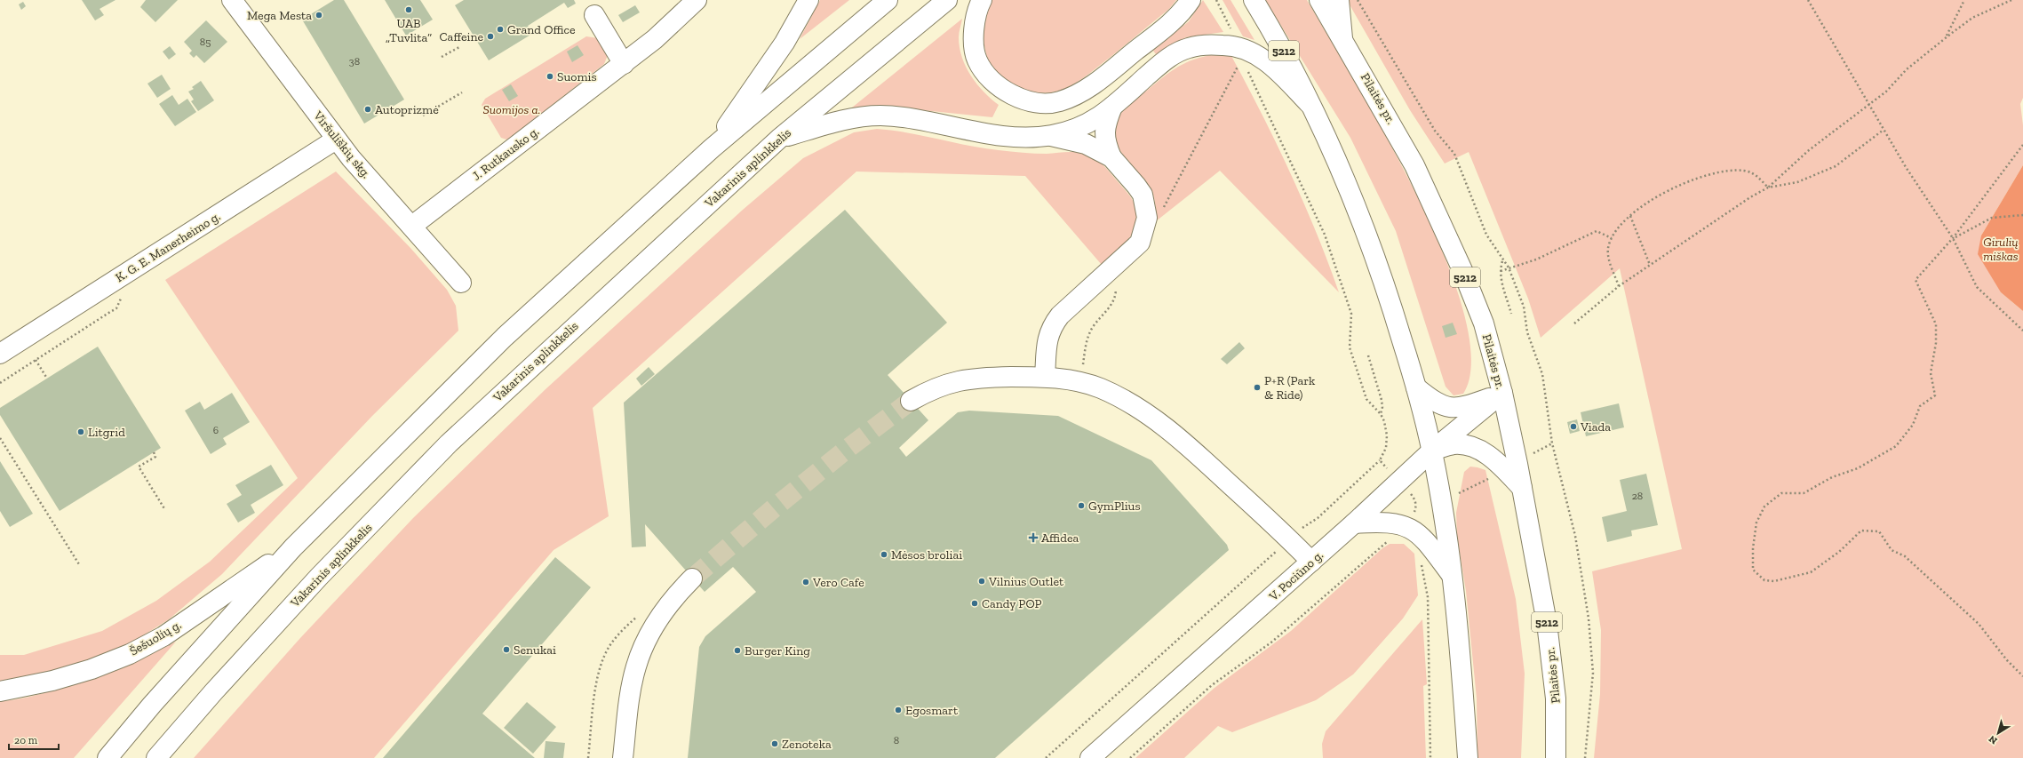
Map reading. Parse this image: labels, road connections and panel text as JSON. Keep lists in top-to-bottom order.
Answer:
{
  "streets": {
    "main road": [
      "5212",
      "Pilaitės pr.",
      "Viršuliškių skg.",
      "J. Rutkausko g.",
      "Vakarinis aplinkkelis",
      "K. G. E. Manerheimo g.",
      "V. Pociūno g.",
      "Šešuolių g."
    ]
  },
  "crossings": [
    ["5212", "V. Pociūno g."],
    ["Pilaitės pr.", "V. Pociūno g."],
    ["Viršuliškių skg.", "J. Rutkausko g."],
    ["Viršuliškių skg.", "K. G. E. Manerheimo g."]
  ],
  "parks": ["Suomijos a.", "Girulių miškas"],
  "places": {
    "other": [
      "UAB „Tuvlita“",
      "Mega Mesta",
      "Grand Office",
      "Caffeine",
      "Suomis",
      "Autoprizmė",
      "P+R (Park & Ride)",
      "Viada",
      "Litgrid",
      "GymPlius",
      "Mėsos broliai",
      "Vilnius Outlet",
      "Vero Cafe",
      "Candy POP",
      "Senukai",
      "Burger King",
      "Egosmart",
      "Zenoteka"
    ],
    "health": ["Affidea"]
  },
  "house_numbers": [
    "85",
    "38",
    "6",
    "28",
    "8"
  ],
  "scale_bar": "20 m",
  "north": "bottom left"
}
